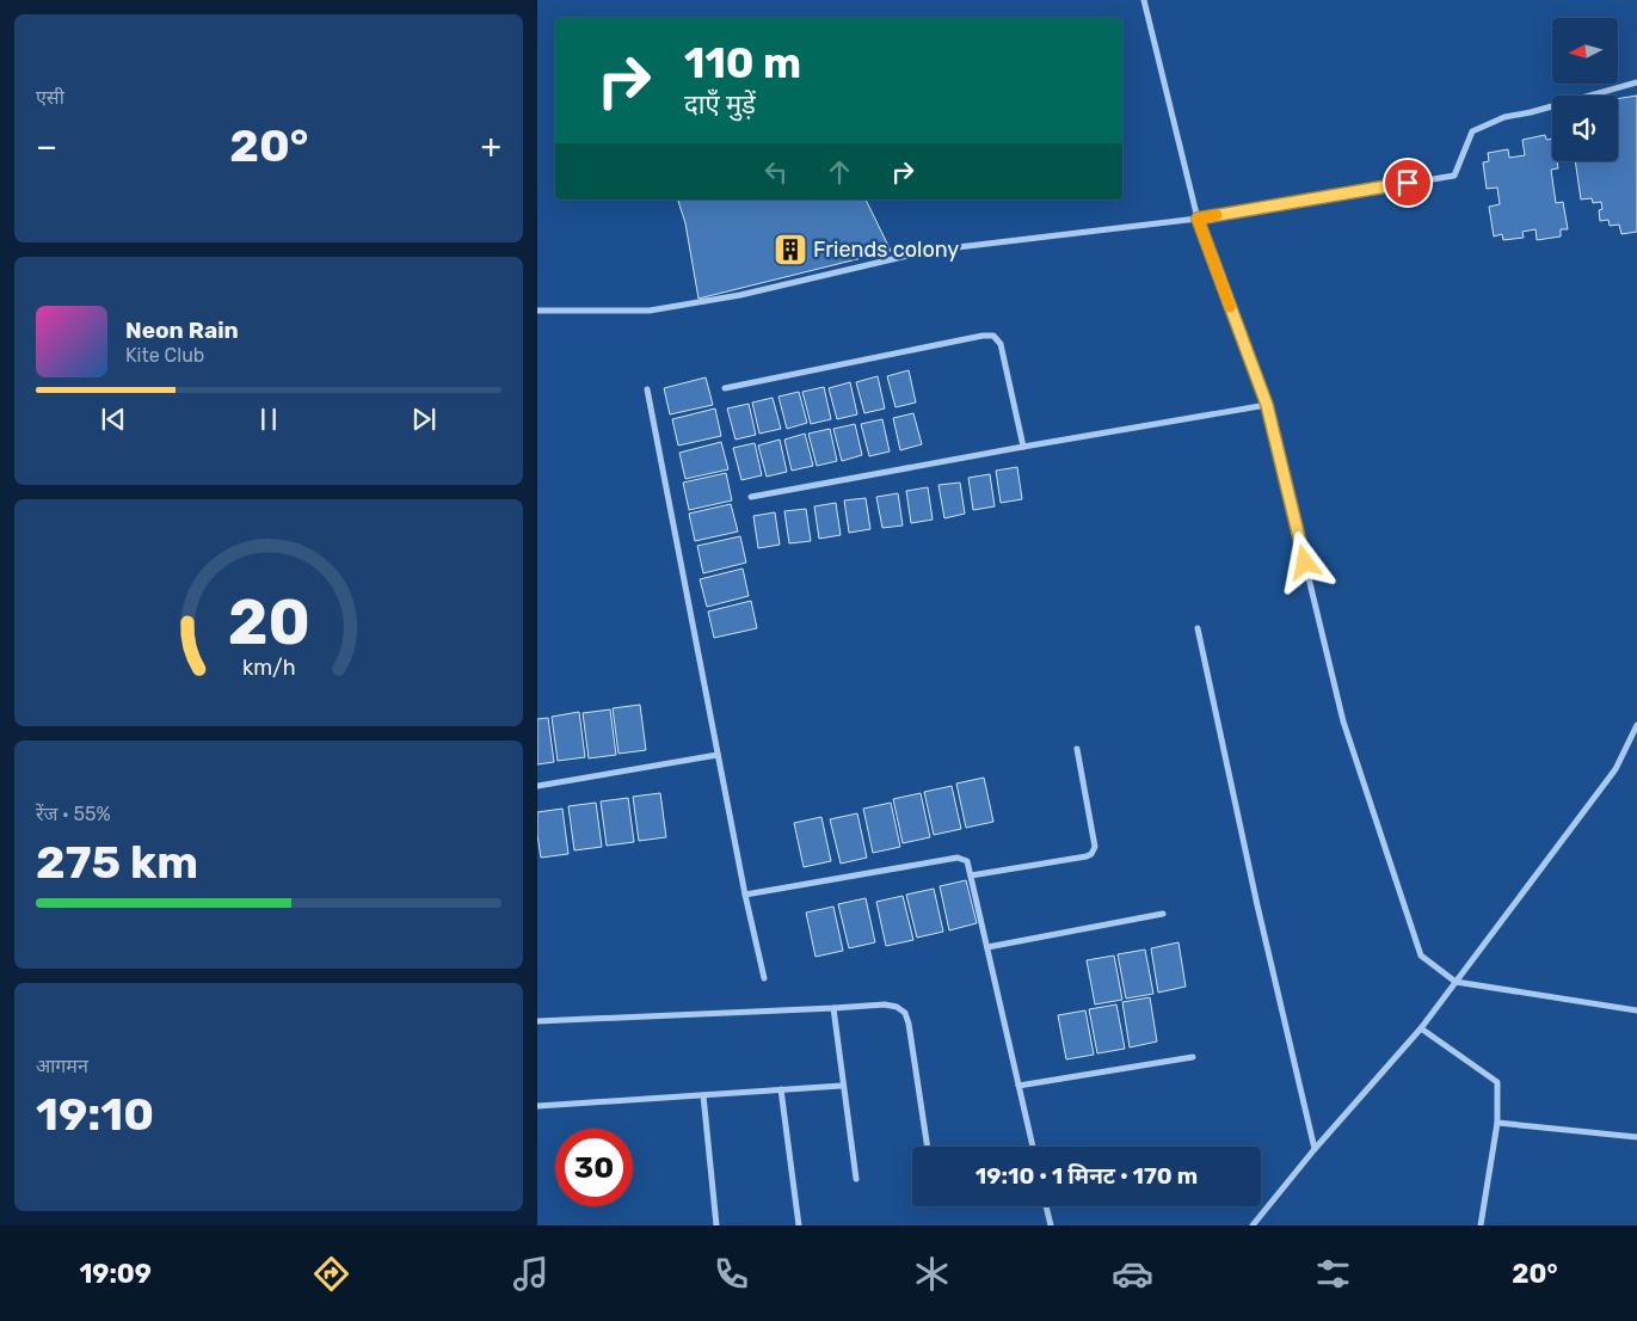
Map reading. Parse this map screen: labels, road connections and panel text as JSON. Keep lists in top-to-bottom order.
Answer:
{
  "places": {
    "building": ["Friends colony"]
  },
  "north": "left",
  "page": {
    "tile": [
      "एसी",
      ["रेंज · 55%", "275 km"],
      ["आगमन", "19:10"]
    ],
    "turn": ["110 m", "दाएँ मुड़ें"],
    "heat": ["−", "20°", "+"],
    "song": ["Neon Rain", "Kite Club"],
    "limit": "30",
    "trip": "19:10 · 1 मिनट · 170 m",
    "tabs": ["19:09", "20°"],
    "gauge": ["20", "km/h"]
  }
}
